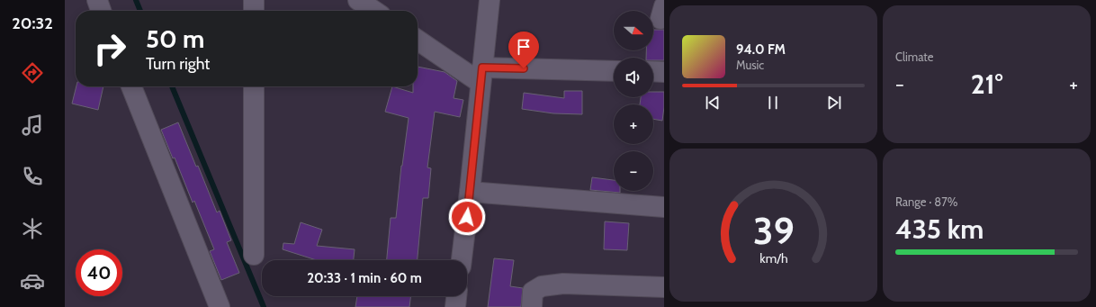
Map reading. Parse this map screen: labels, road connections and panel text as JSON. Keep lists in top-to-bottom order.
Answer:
{
  "north": "right",
  "page": {
    "tabs": "20:32",
    "tile": [
      "Climate",
      ["Range · 87%", "435 km"]
    ],
    "map_buttons": ["+", "−"],
    "turn": ["50 m", "Turn right"],
    "song": ["94.0 FM", "Music"],
    "heat": ["−", "21°", "+"],
    "limit": "40",
    "trip": "20:33 · 1 min · 60 m",
    "gauge": ["39", "km/h"]
  }
}
